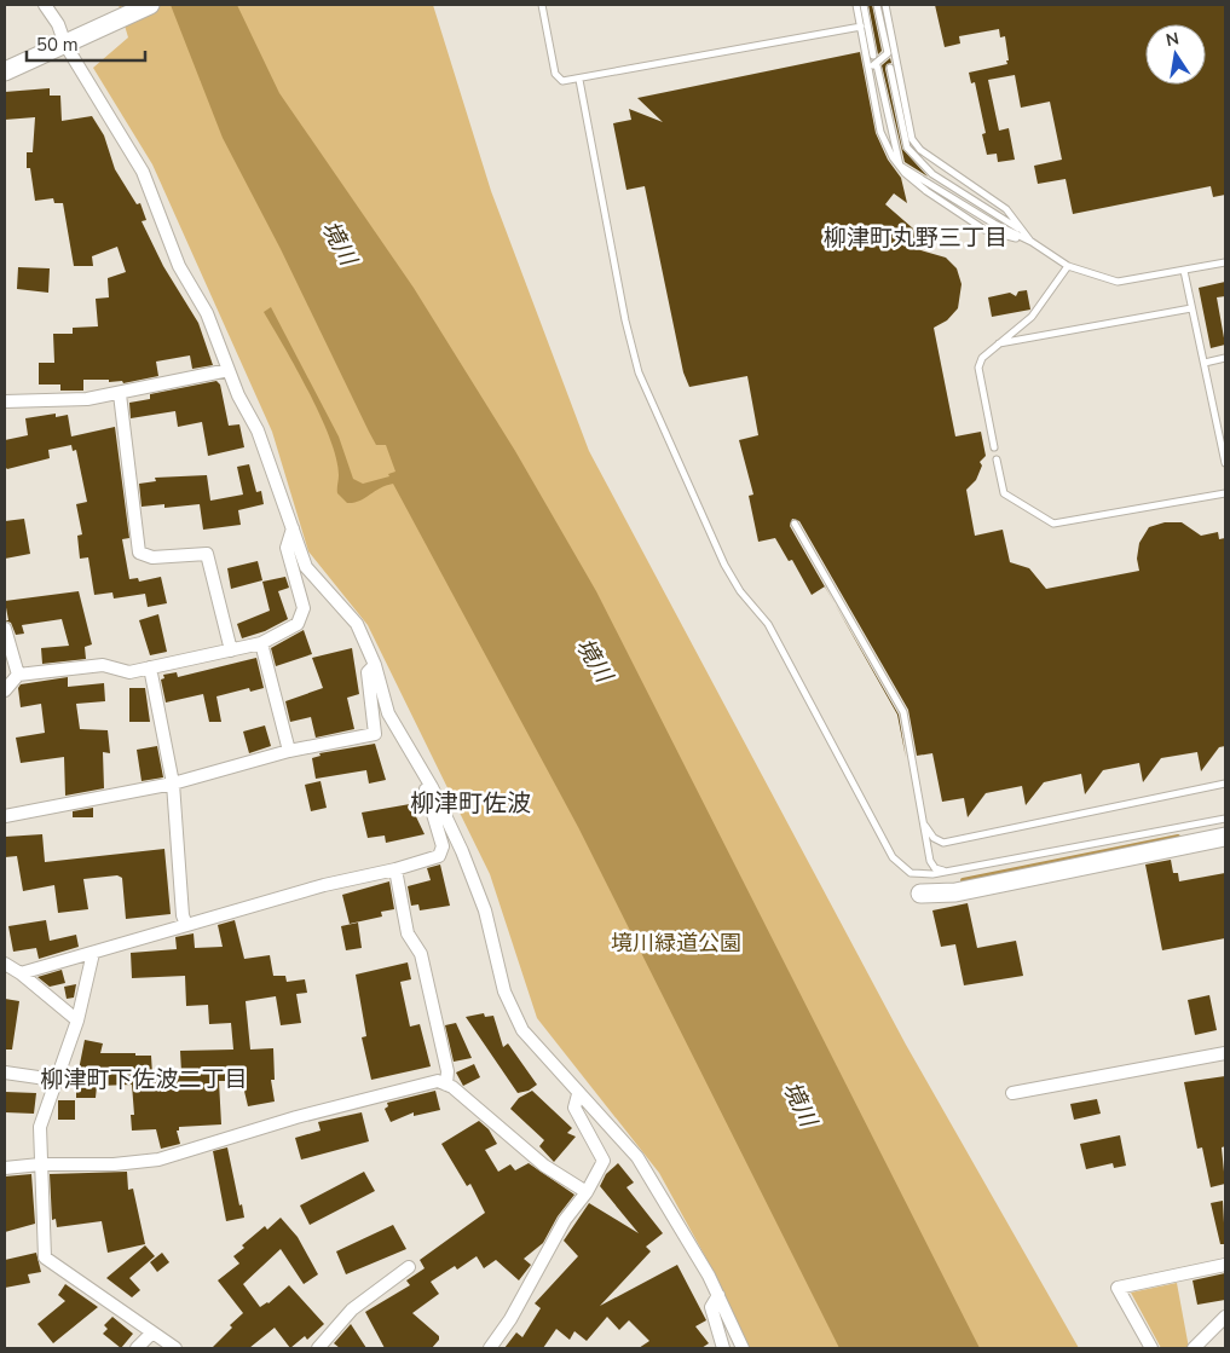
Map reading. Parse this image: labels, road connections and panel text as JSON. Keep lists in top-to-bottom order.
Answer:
{
  "districts": ["柳津町丸野三丁目", "柳津町佐波", "柳津町下佐波二丁目"],
  "water": ["境川"],
  "parks": ["境川緑道公園"],
  "scale_bar": "50 m",
  "north": "top"
}
